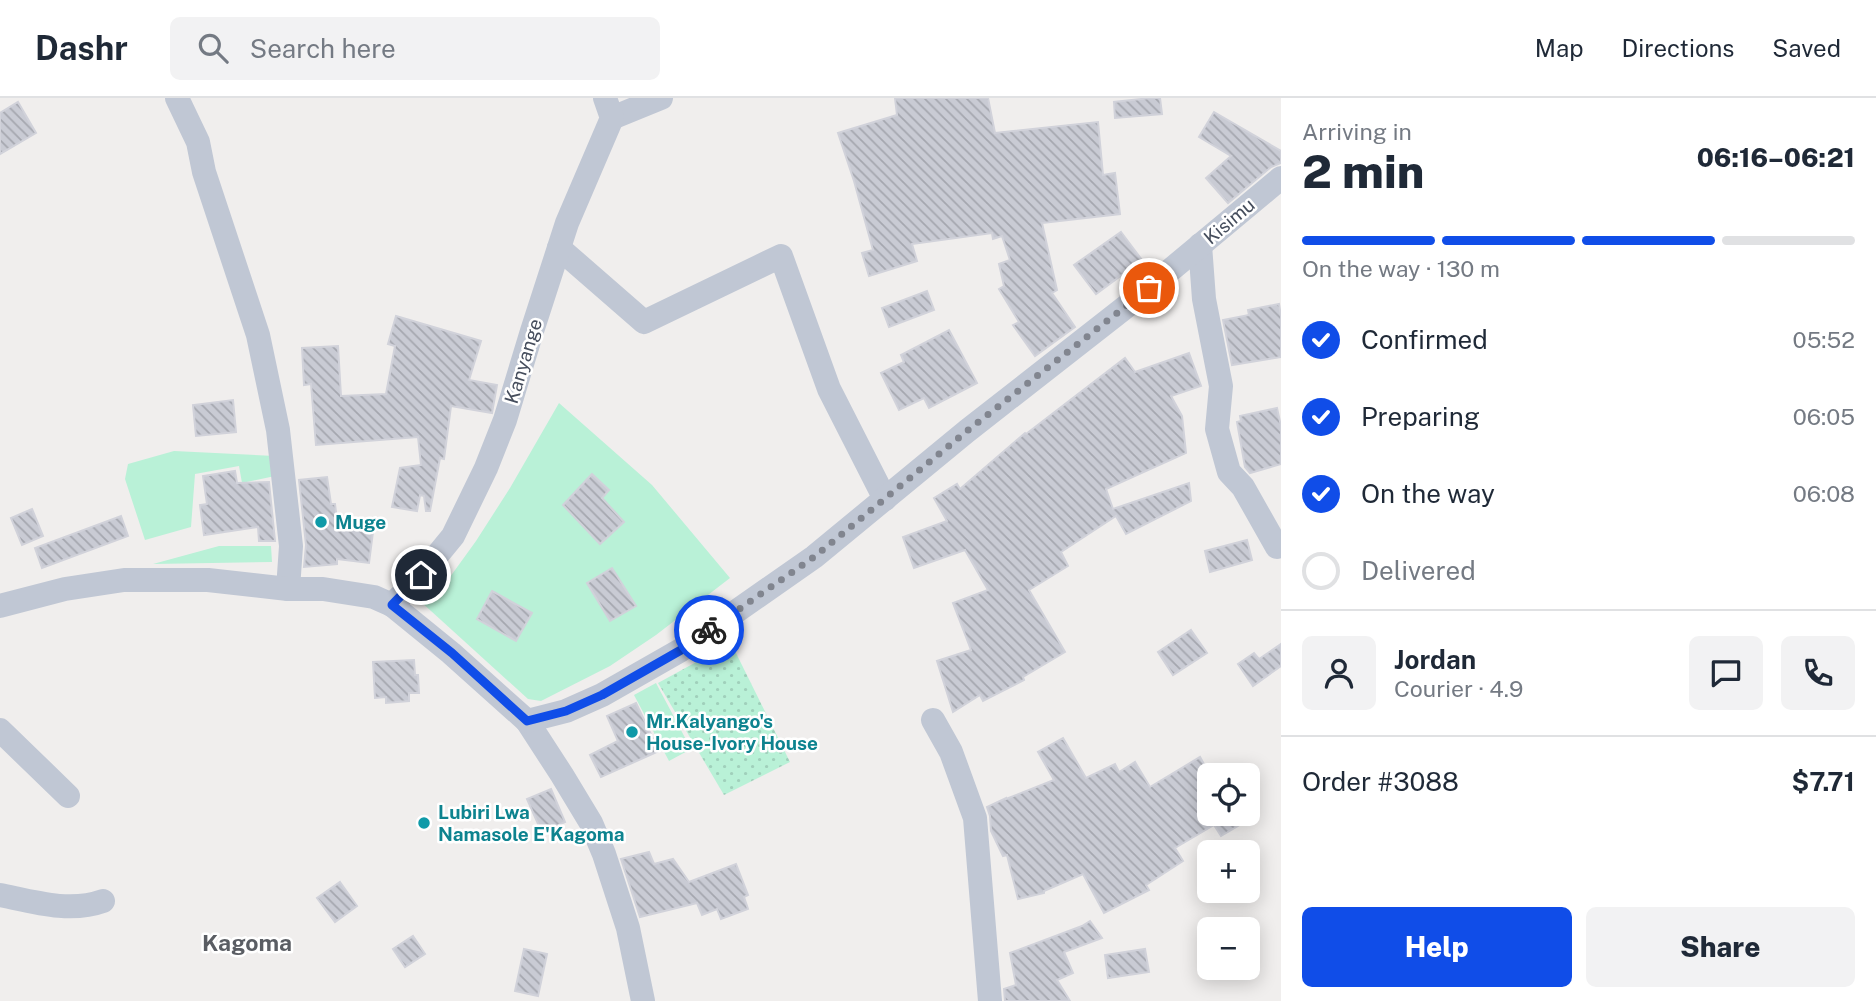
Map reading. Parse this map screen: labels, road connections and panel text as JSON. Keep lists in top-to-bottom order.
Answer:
{
  "streets": {
    "street": ["Kisimu", "Kanyange"]
  },
  "districts": ["Kagoma"],
  "places": ["Muge", "Mr.Kalyango's House-Ivory House", "Lubiri Lwa Namasole E'Kagoma"],
  "page": {
    "header": "Dashr",
    "search": "Search here",
    "nav": ["Map", "Directions", "Saved"],
    "heading": ["2 min", "Arriving in", "06:16–06:21"],
    "panel": [
      "Jordan",
      "Courier · 4.9",
      "Order #3088",
      "$7.71"
    ],
    "bar": "On the way · 130 m",
    "list": [
      ["Confirmed", "05:52"],
      ["Preparing", "06:05"],
      ["On the way", "06:08"],
      "Delivered"
    ],
    "map_buttons": ["+", "−"],
    "buttons": ["Help", "Share"]
  }
}
